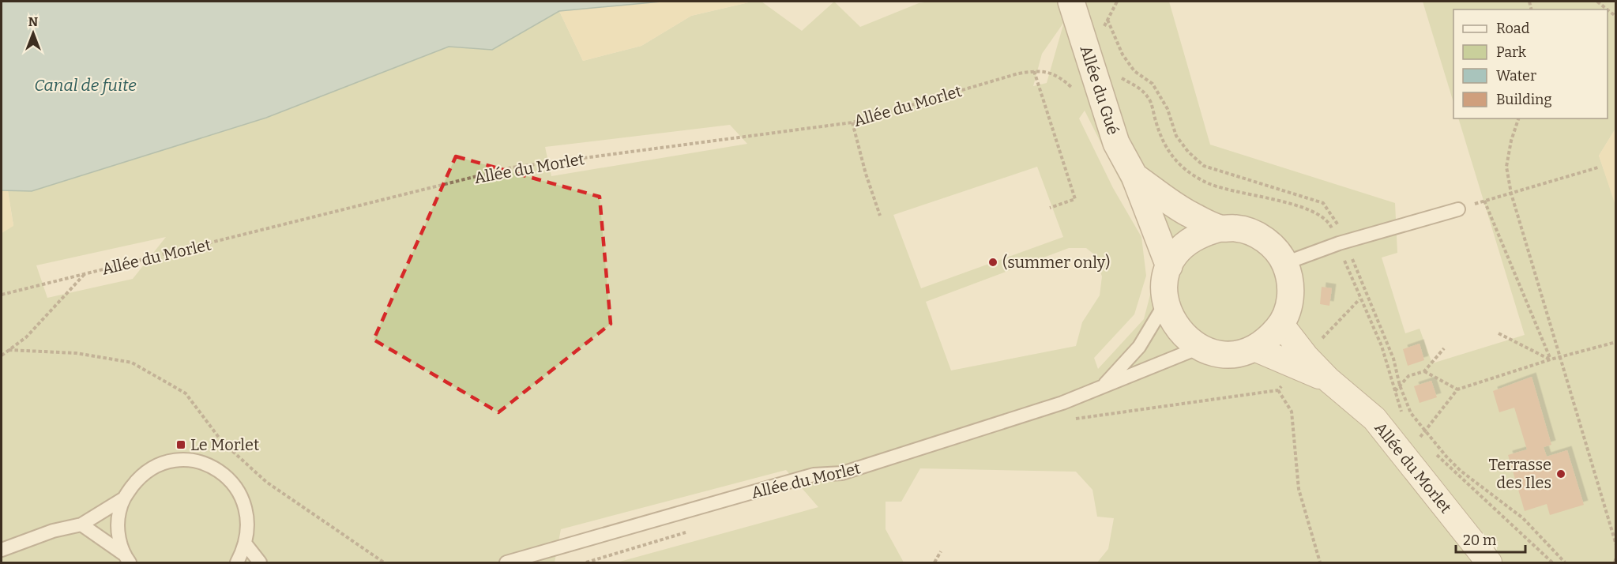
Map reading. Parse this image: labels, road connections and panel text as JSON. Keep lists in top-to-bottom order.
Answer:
{
  "streets": {
    "street": ["Allée du Gué", "Allée du Morlet"]
  },
  "crossings": [
    ["Allée du Gué", "Allée du Morlet"]
  ],
  "water": ["Canal de fuite"],
  "places": {
    "other": ["(summer only)", "Terrasse des Iles"],
    "transit": ["Le Morlet"]
  },
  "legend": [
    "Road",
    "Park",
    "Water",
    "Building"
  ],
  "scale_bar": "20 m",
  "north": "top"
}
